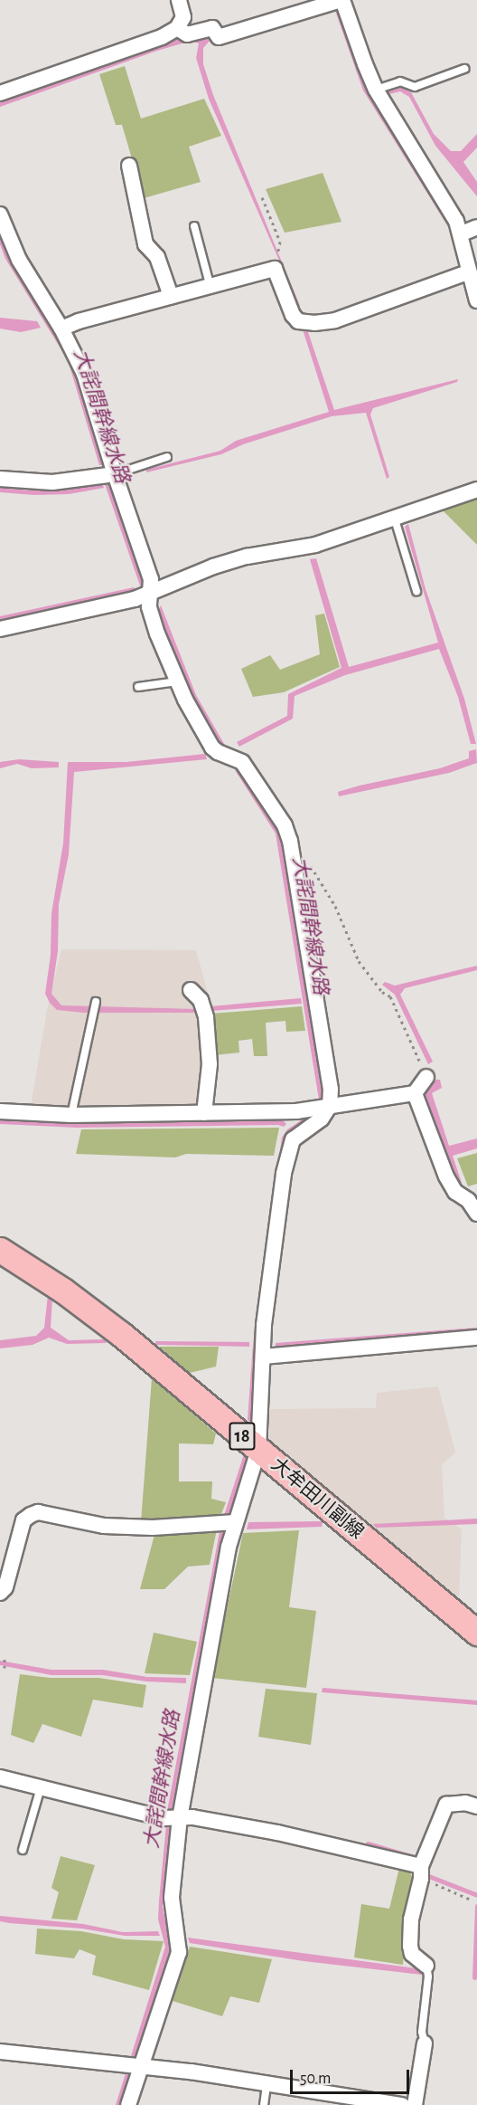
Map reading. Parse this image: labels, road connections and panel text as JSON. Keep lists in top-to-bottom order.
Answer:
{
  "streets": {
    "main road": ["18", "大牟田川副線"]
  },
  "water": ["大詫間幹線水路"],
  "scale_bar": "50 m"
}
